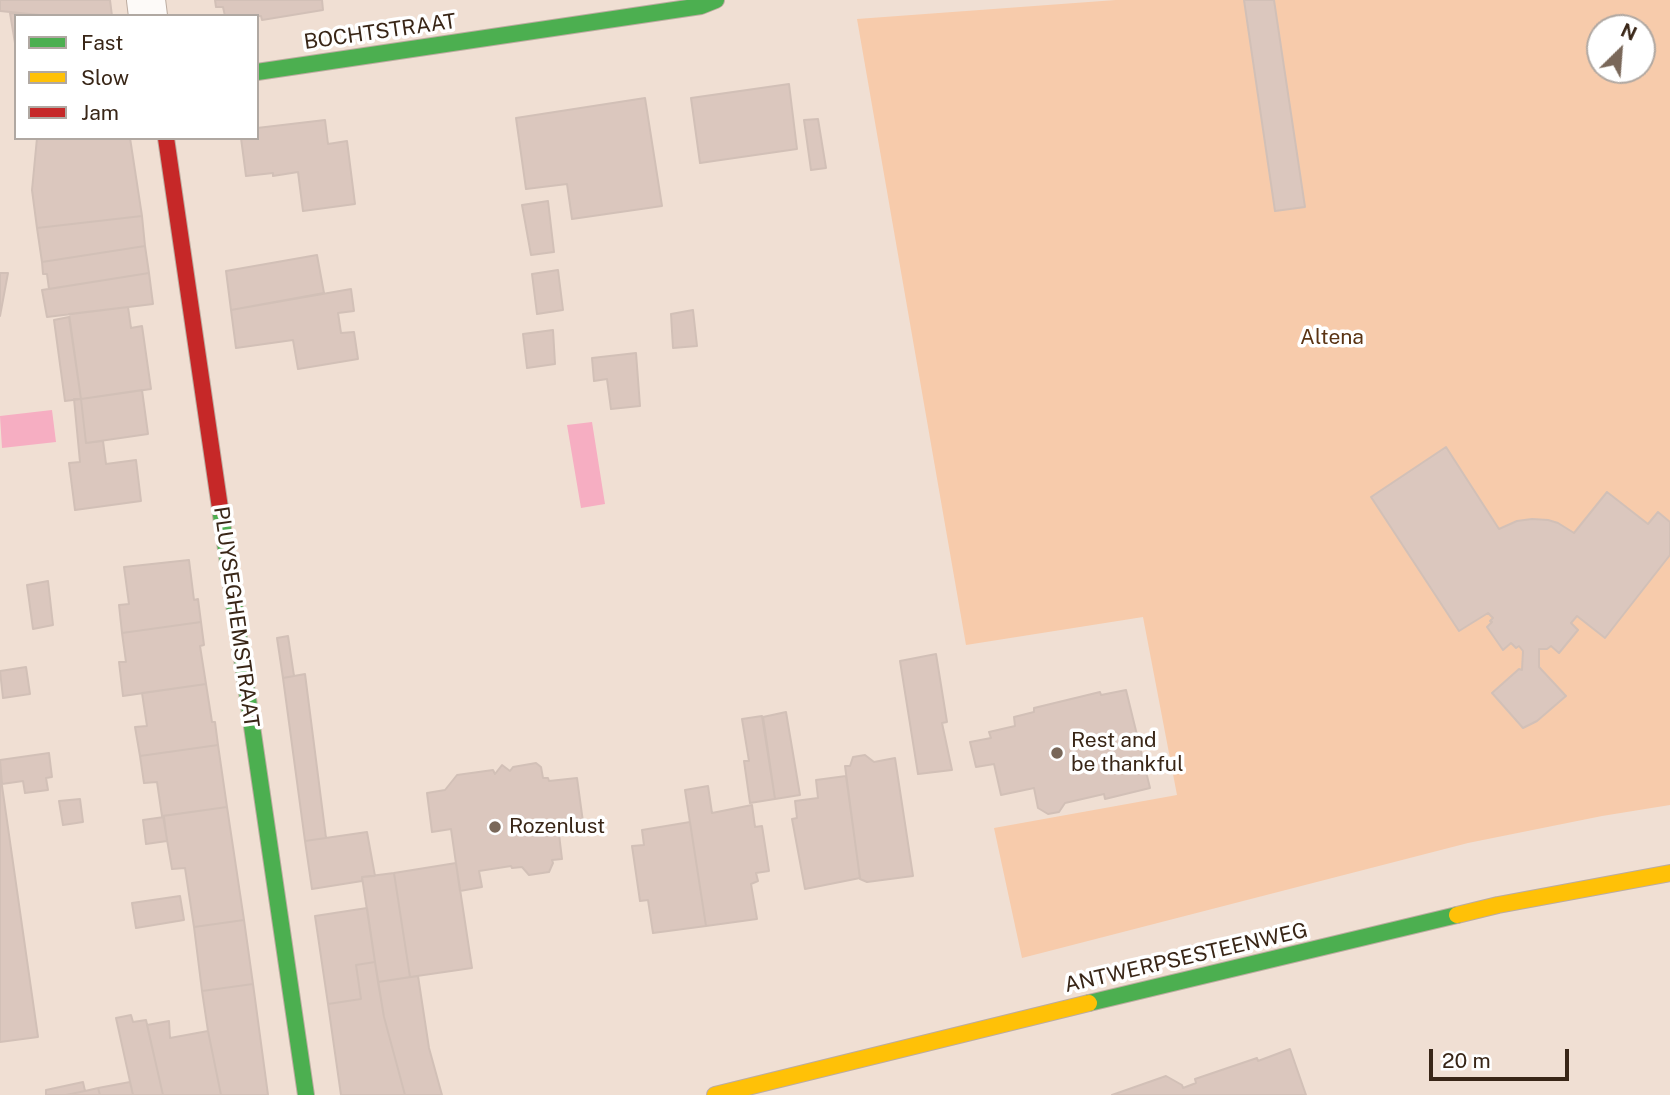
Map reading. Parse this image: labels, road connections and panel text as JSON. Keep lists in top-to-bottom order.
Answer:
{
  "streets": {
    "street": ["BOCHTSTRAAT", "PLUYSEGHEMSTRAAT", "ANTWERPSESTEENWEG"]
  },
  "parks": ["Altena"],
  "places": ["Rest and be thankful", "Rozenlust"],
  "legend": ["Fast", "Slow", "Jam"],
  "scale_bar": "20 m",
  "north": "top right"
}
